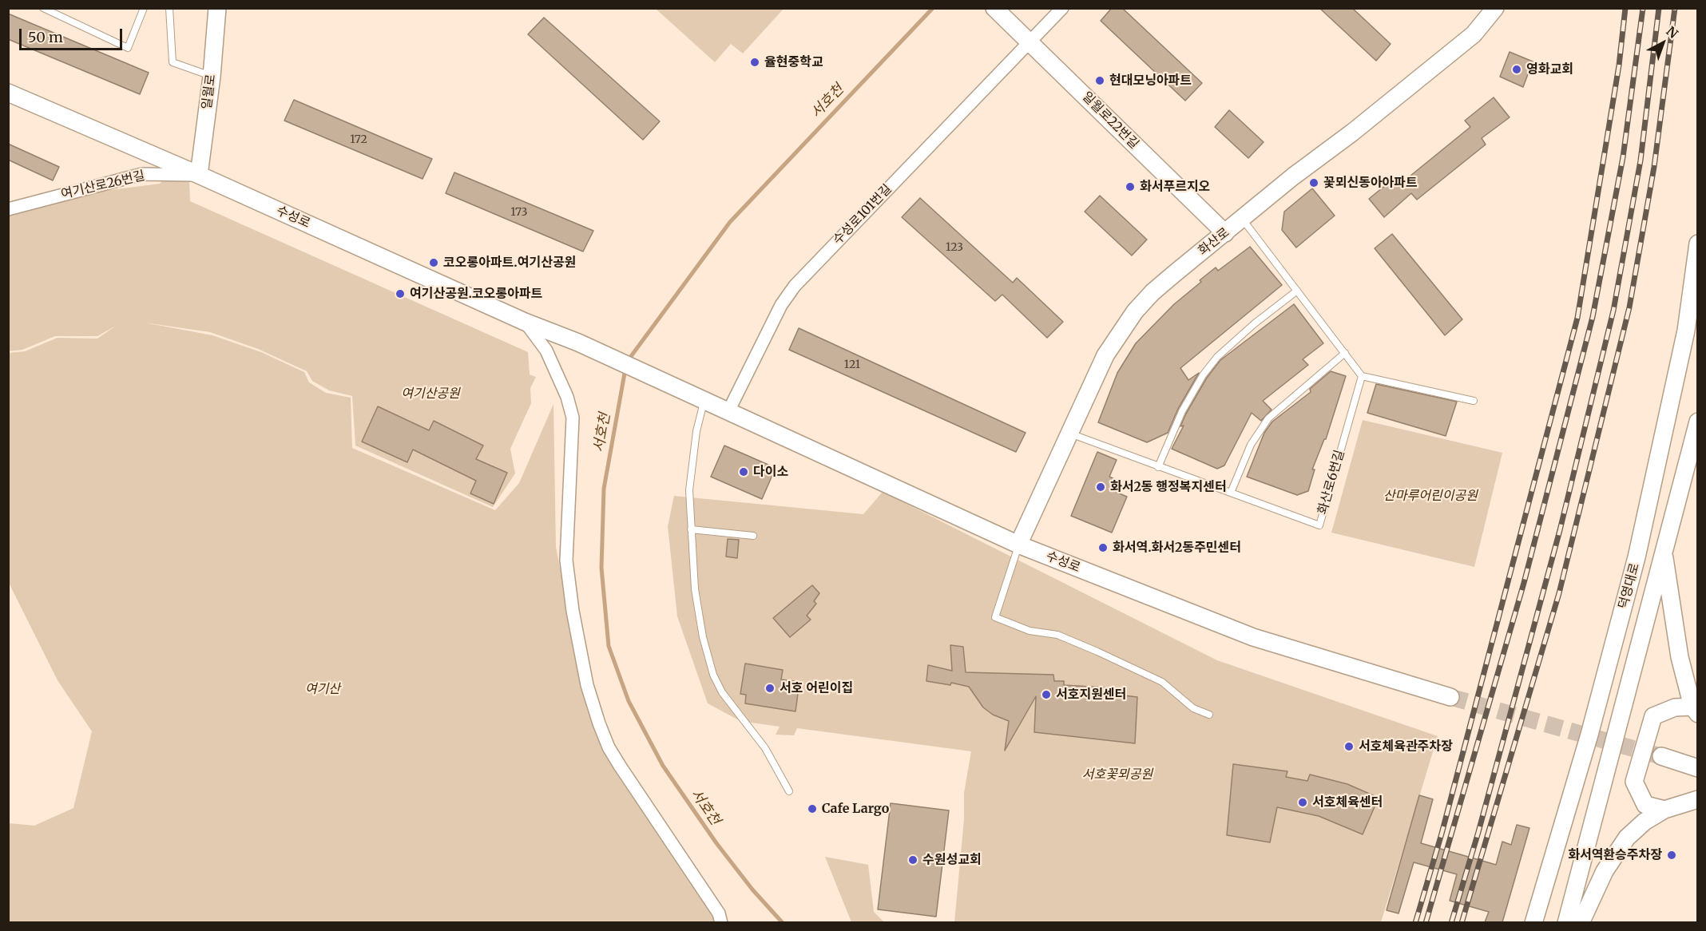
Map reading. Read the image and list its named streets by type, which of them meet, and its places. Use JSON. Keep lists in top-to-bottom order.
{
  "streets": {
    "main road": [
      "일월로",
      "일월로22번길",
      "수성로",
      "화산로",
      "덕영대로"
    ],
    "street": ["여기산로26번길", "수성로101번길"],
    "lane": ["화산로6번길"]
  },
  "crossings": [
    ["일월로", "여기산로26번길"],
    ["일월로", "수성로"],
    ["일월로22번길", "수성로101번길"],
    ["일월로22번길", "화산로"],
    ["여기산로26번길", "수성로"],
    ["수성로101번길", "수성로"],
    ["수성로", "화산로"],
    ["화산로", "화산로6번길"]
  ],
  "water": ["서호천"],
  "parks": [
    "여기산공원",
    "산마루어린이공원",
    "여기산",
    "서호꽃뫼공원"
  ],
  "places": [
    "율현중학교",
    "영화교회",
    "현대모닝아파트",
    "꽃뫼신동아아파트",
    "화서푸르지오",
    "코오롱아파트.여기산공원",
    "여기산공원.코오롱아파트",
    "다이소",
    "화서2동 행정복지센터",
    "화서역.화서2동주민센터",
    "서호 어린이집",
    "서호지원센터",
    "서호체육관주차장",
    "서호체육센터",
    "Cafe Largo",
    "화서역환승주차장",
    "수원성교회"
  ],
  "house_numbers": [
    "172",
    "173",
    "123",
    "121"
  ],
  "scale_bar": "50 m",
  "north": "top right"
}
